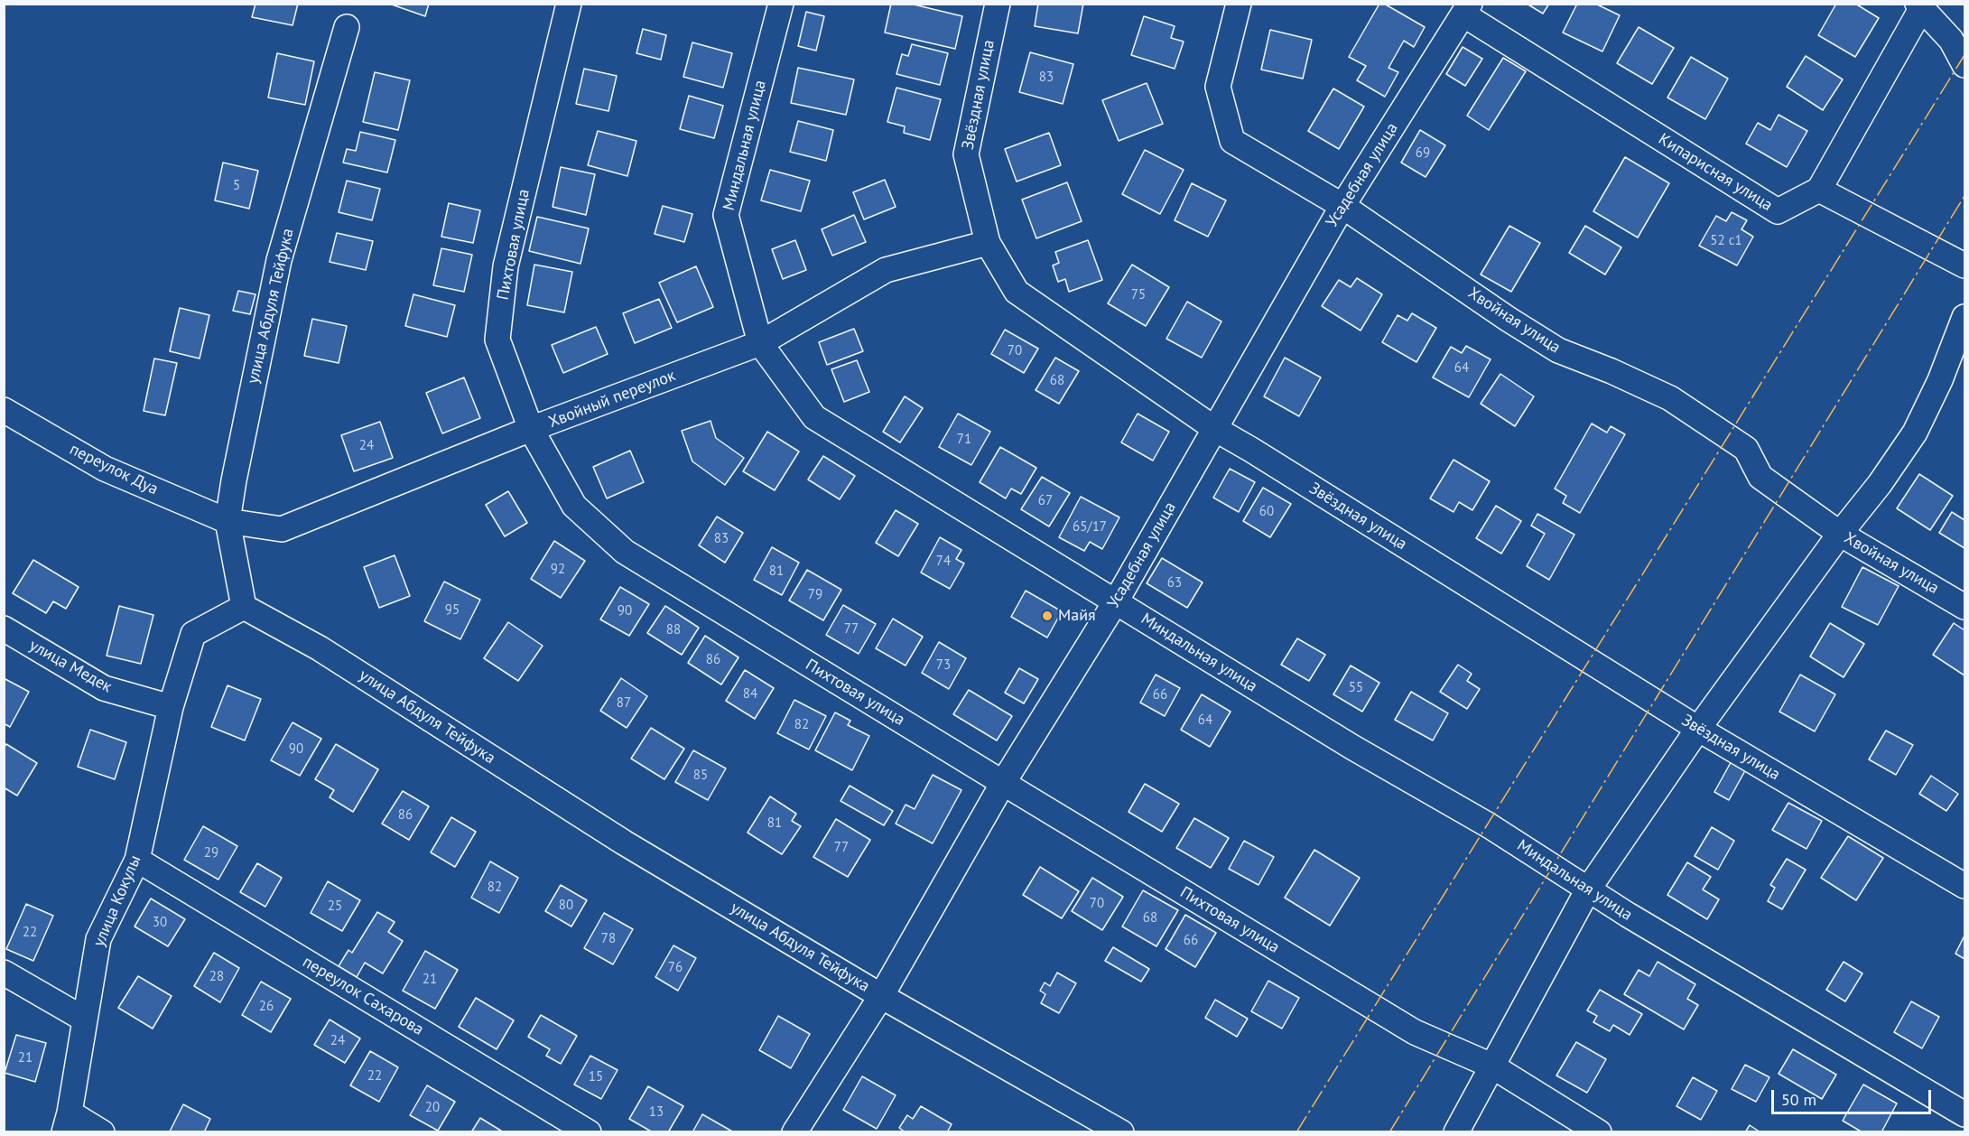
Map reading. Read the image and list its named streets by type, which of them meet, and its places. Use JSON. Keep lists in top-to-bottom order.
{
  "streets": {
    "street": [
      "Звёздная улица",
      "Миндальная улица",
      "Кипарисная улица",
      "Усадебная улица",
      "Пихтовая улица",
      "улица Абдуля Тейфука",
      "Хвойная улица",
      "Хвойный переулок",
      "переулок Дуа",
      "улица Медек",
      "улица Кокулы",
      "переулок Сахарова"
    ]
  },
  "crossings": [
    ["Звёздная улица", "Усадебная улица"],
    ["Звёздная улица", "Хвойный переулок"],
    ["Миндальная улица", "Усадебная улица"],
    ["Миндальная улица", "Хвойный переулок"],
    ["Кипарисная улица", "Усадебная улица"],
    ["Усадебная улица", "Пихтовая улица"],
    ["Усадебная улица", "улица Абдуля Тейфука"],
    ["Усадебная улица", "Хвойная улица"],
    ["Пихтовая улица", "Хвойный переулок"],
    ["улица Абдуля Тейфука", "Хвойный переулок"],
    ["улица Абдуля Тейфука", "переулок Дуа"],
    ["улица Абдуля Тейфука", "улица Кокулы"],
    ["Хвойный переулок", "переулок Дуа"],
    ["улица Медек", "улица Кокулы"],
    ["улица Кокулы", "переулок Сахарова"]
  ],
  "places": ["Майя"],
  "house_numbers": [
    "83",
    "69",
    "5",
    "52 с1",
    "75",
    "70",
    "64",
    "68",
    "71",
    "24",
    "67",
    "60",
    "65/17",
    "83",
    "74",
    "92",
    "81",
    "63",
    "79",
    "95",
    "90",
    "77",
    "88",
    "86",
    "73",
    "55",
    "84",
    "66",
    "87",
    "64",
    "82",
    "90",
    "85",
    "86",
    "81",
    "77",
    "29",
    "82",
    "70",
    "80",
    "25",
    "68",
    "30",
    "22",
    "78",
    "66",
    "76",
    "28",
    "21",
    "26",
    "24",
    "21",
    "22",
    "15",
    "20",
    "13"
  ],
  "scale_bar": "50 m"
}
